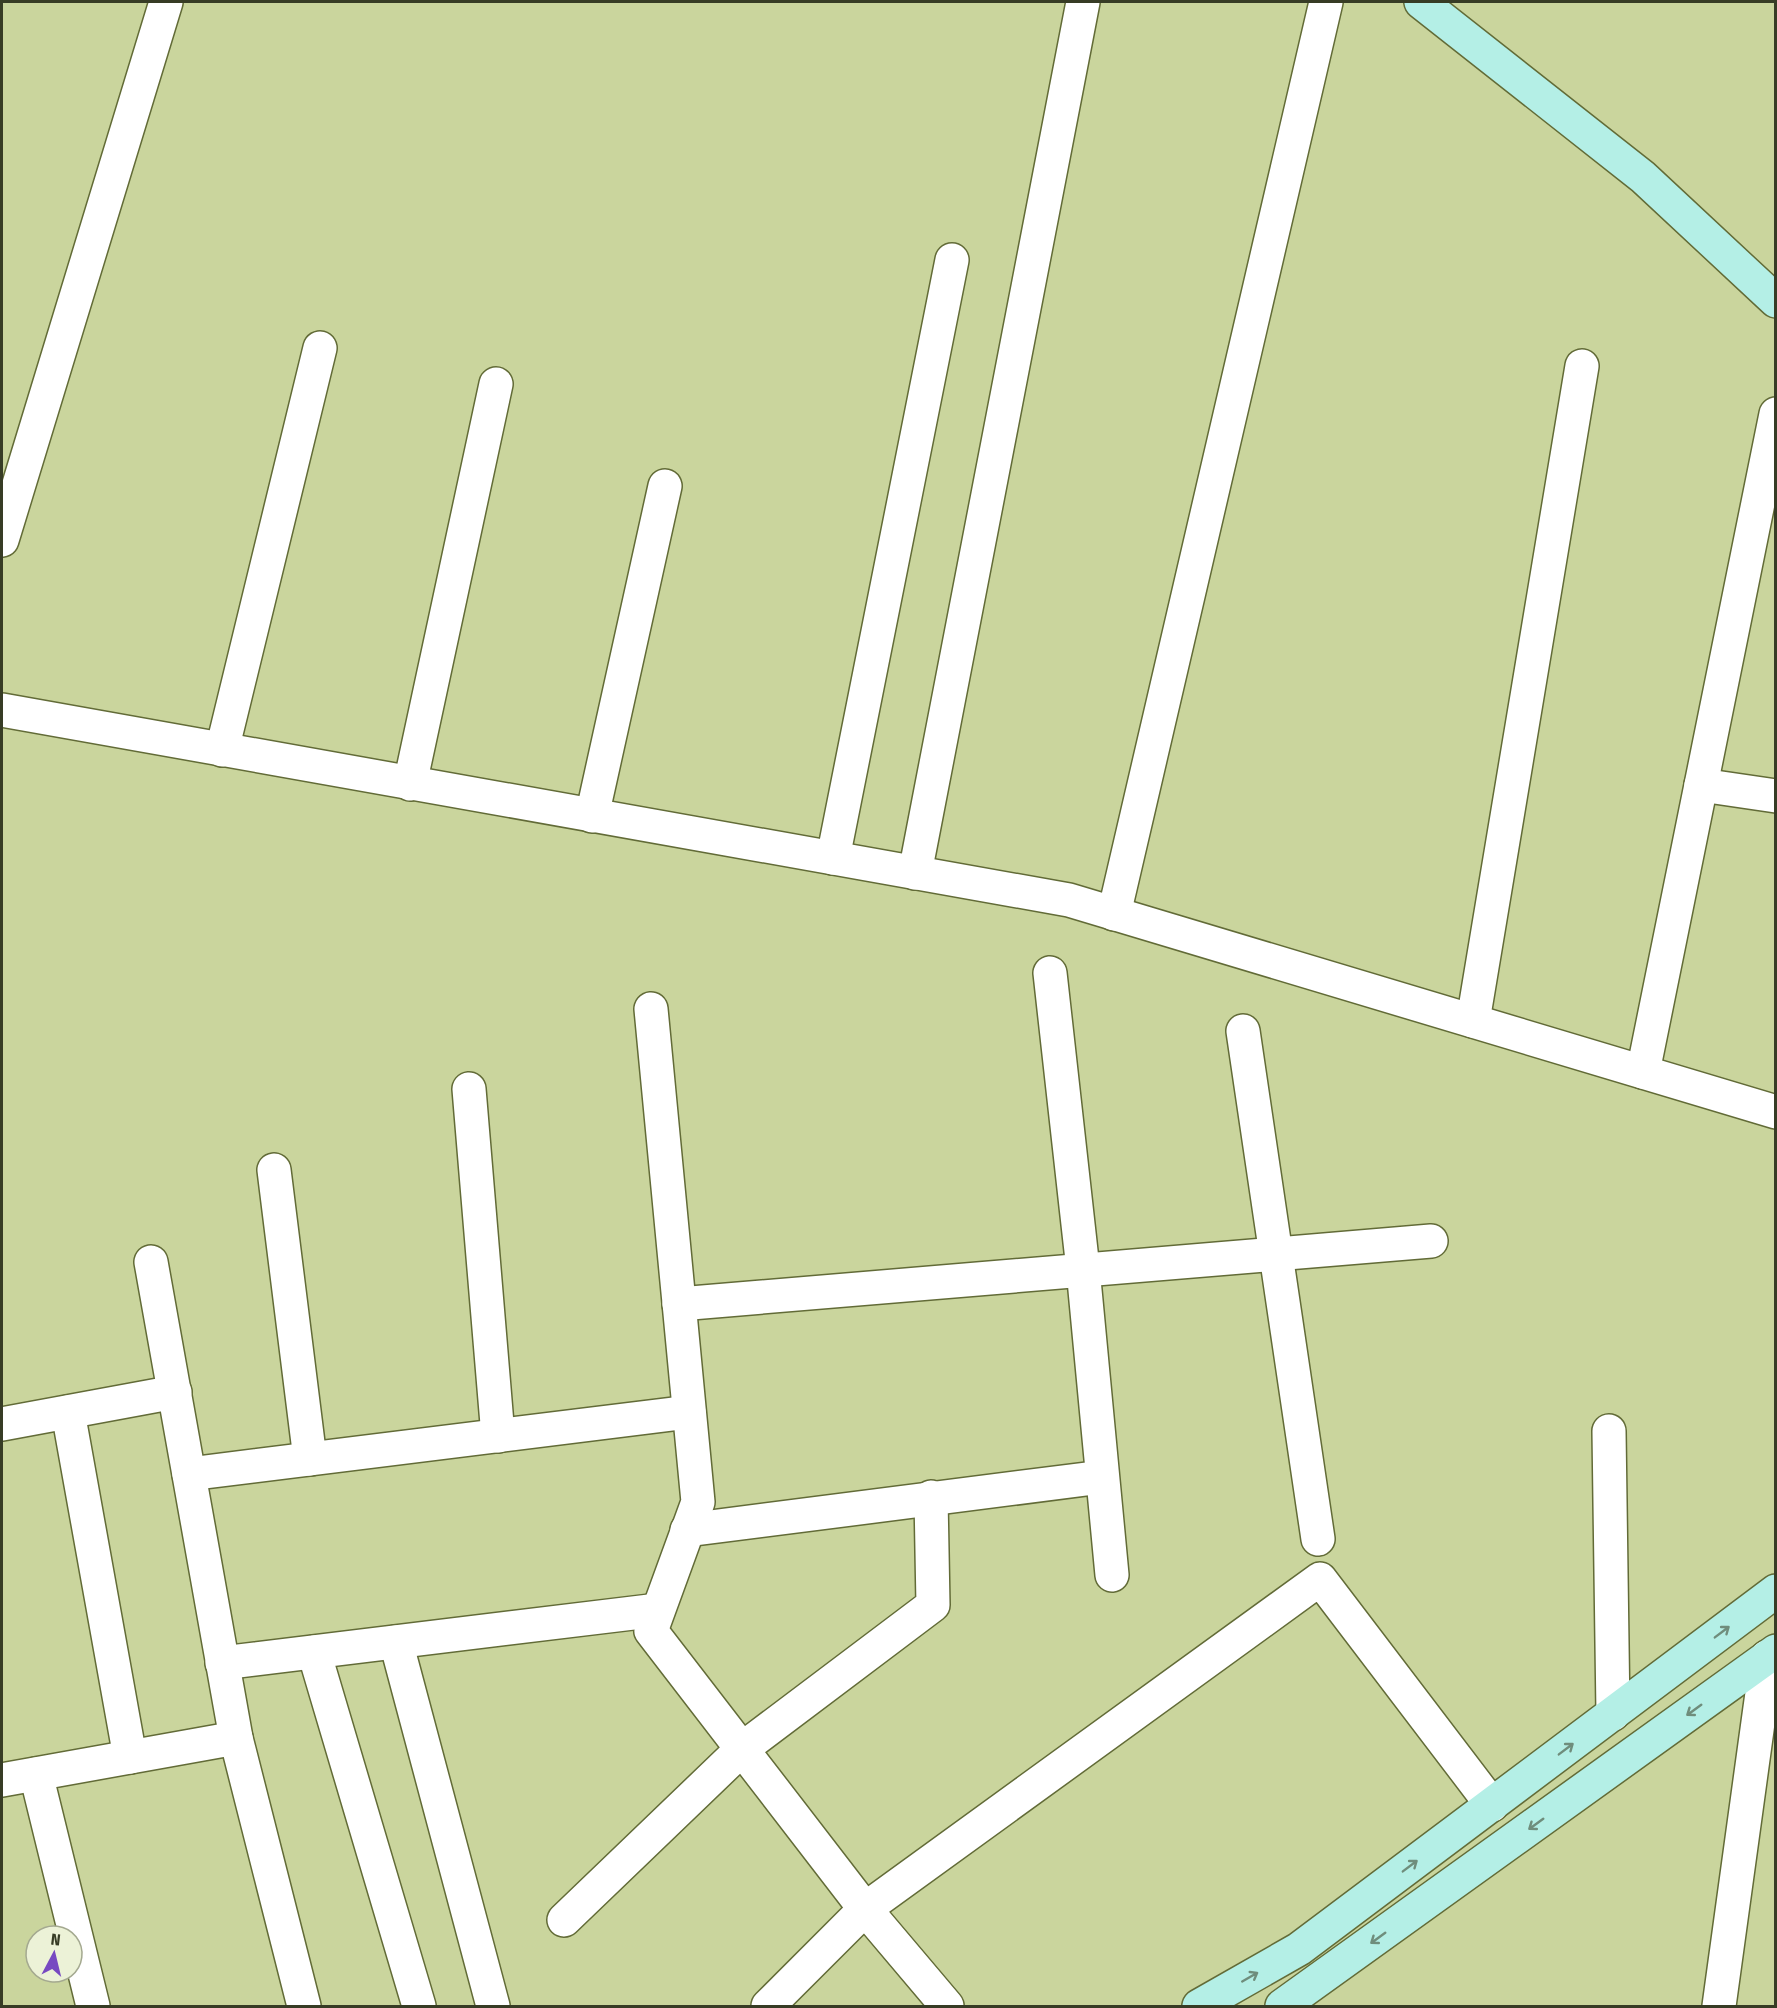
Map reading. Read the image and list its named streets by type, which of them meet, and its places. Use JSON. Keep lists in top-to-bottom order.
{
  "north": "top"
}
